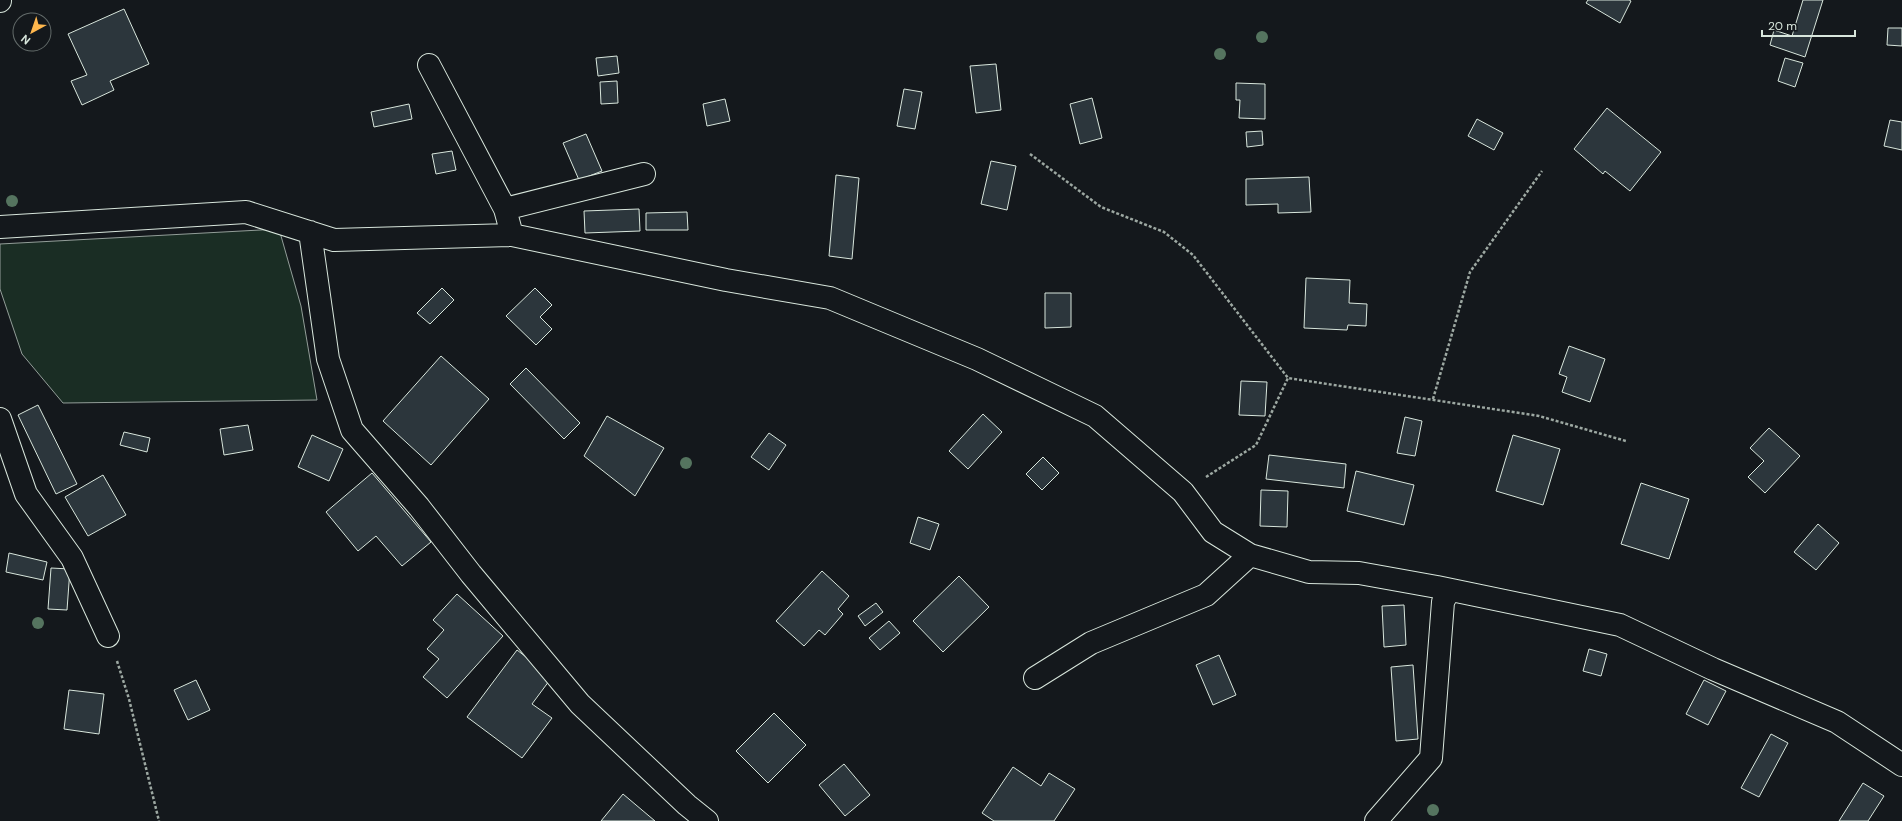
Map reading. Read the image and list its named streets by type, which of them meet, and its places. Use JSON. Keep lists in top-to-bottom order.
{
  "scale_bar": "20 m",
  "north": "bottom left"
}
